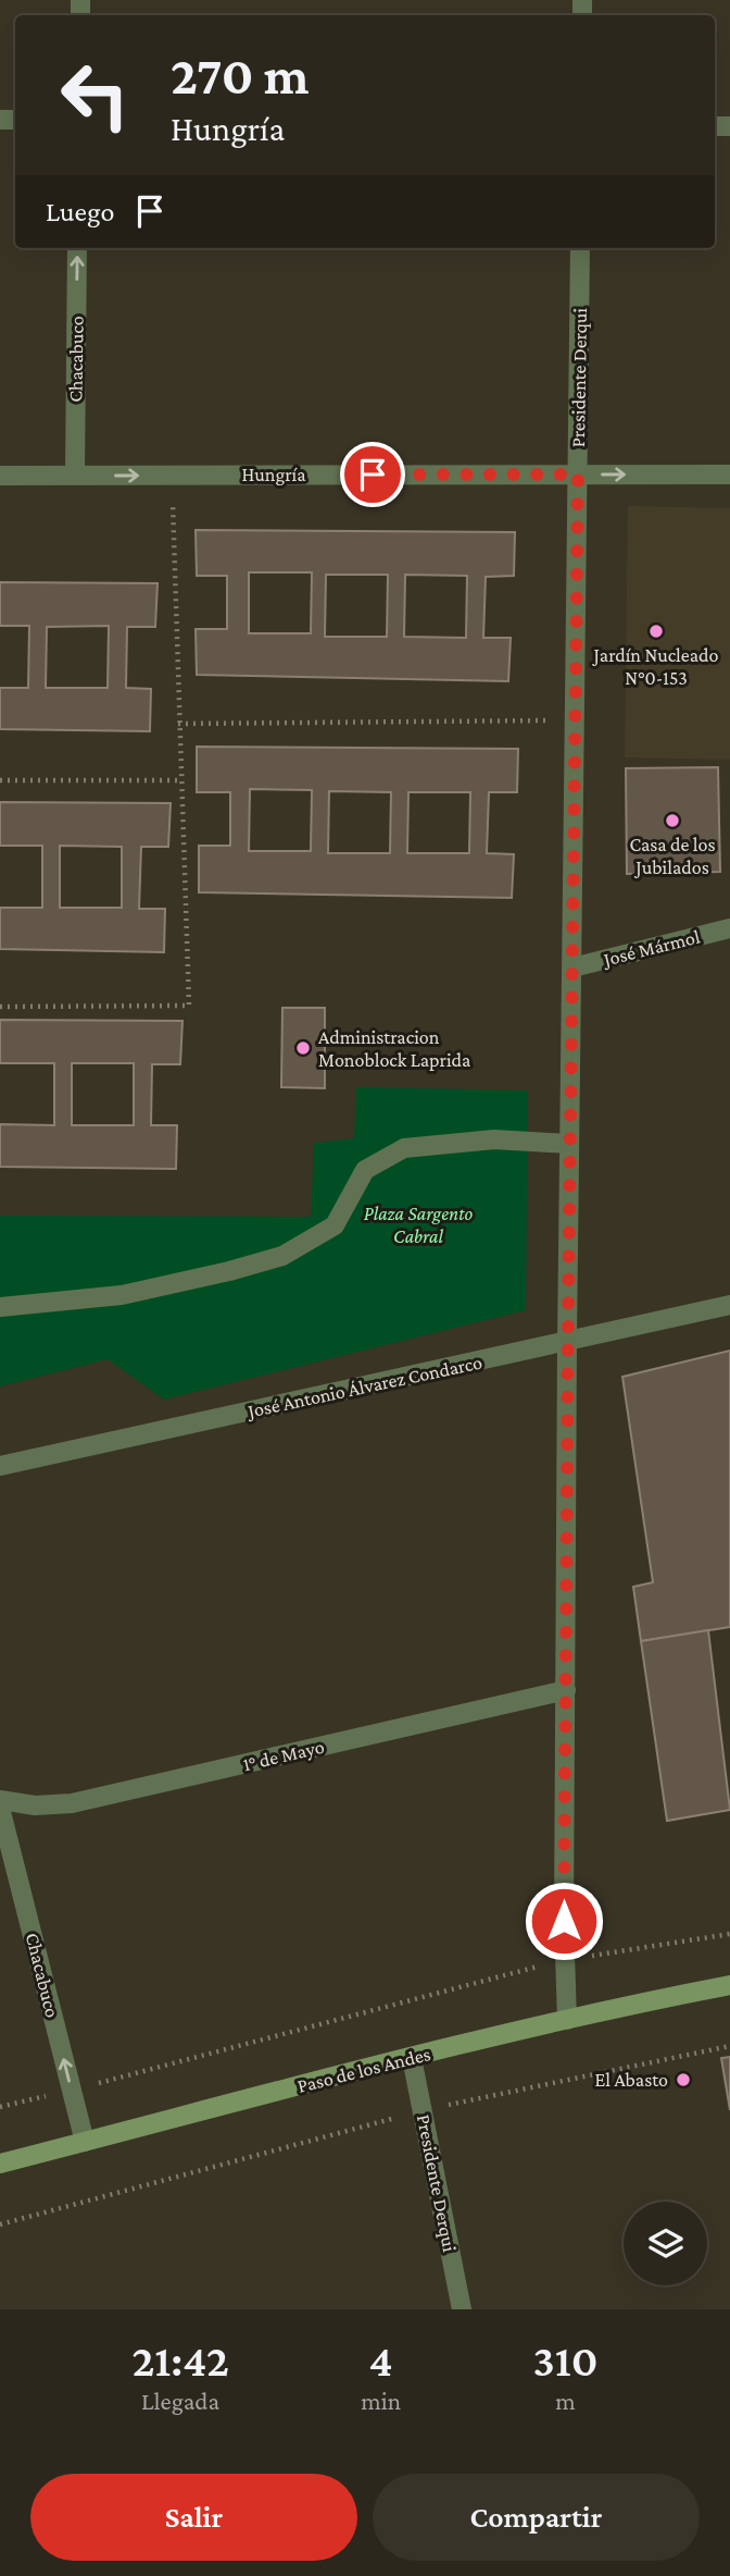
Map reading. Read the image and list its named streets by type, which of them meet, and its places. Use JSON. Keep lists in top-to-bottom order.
{
  "streets": {
    "main road": ["Paso de los Andes"],
    "street": [
      "Chacabuco",
      "Presidente Derqui",
      "Hungría",
      "José Mármol",
      "José Antonio Álvarez Condarco",
      "1° de Mayo"
    ]
  },
  "crossings": [
    ["Chacabuco", "Hungría"],
    ["Chacabuco", "Paso de los Andes"],
    ["Presidente Derqui", "Hungría"],
    ["Presidente Derqui", "José Mármol"],
    ["Presidente Derqui", "José Antonio Álvarez Condarco"],
    ["Presidente Derqui", "1° de Mayo"],
    ["Presidente Derqui", "Paso de los Andes"]
  ],
  "one_way": ["Chacabuco"],
  "parks": ["Plaza Sargento Cabral"],
  "places": [
    "Jardín Nucleado N°0-153",
    "Casa de los Jubilados",
    "Administracion Monoblock Laprida",
    "El Abasto"
  ],
  "page": {
    "turn": ["270 m", "Hungría"],
    "then": "Luego",
    "eta": [
      "21:42",
      "Llegada",
      "4",
      "min",
      "310",
      "m"
    ],
    "buttons": ["Salir", "Compartir"]
  }
}
